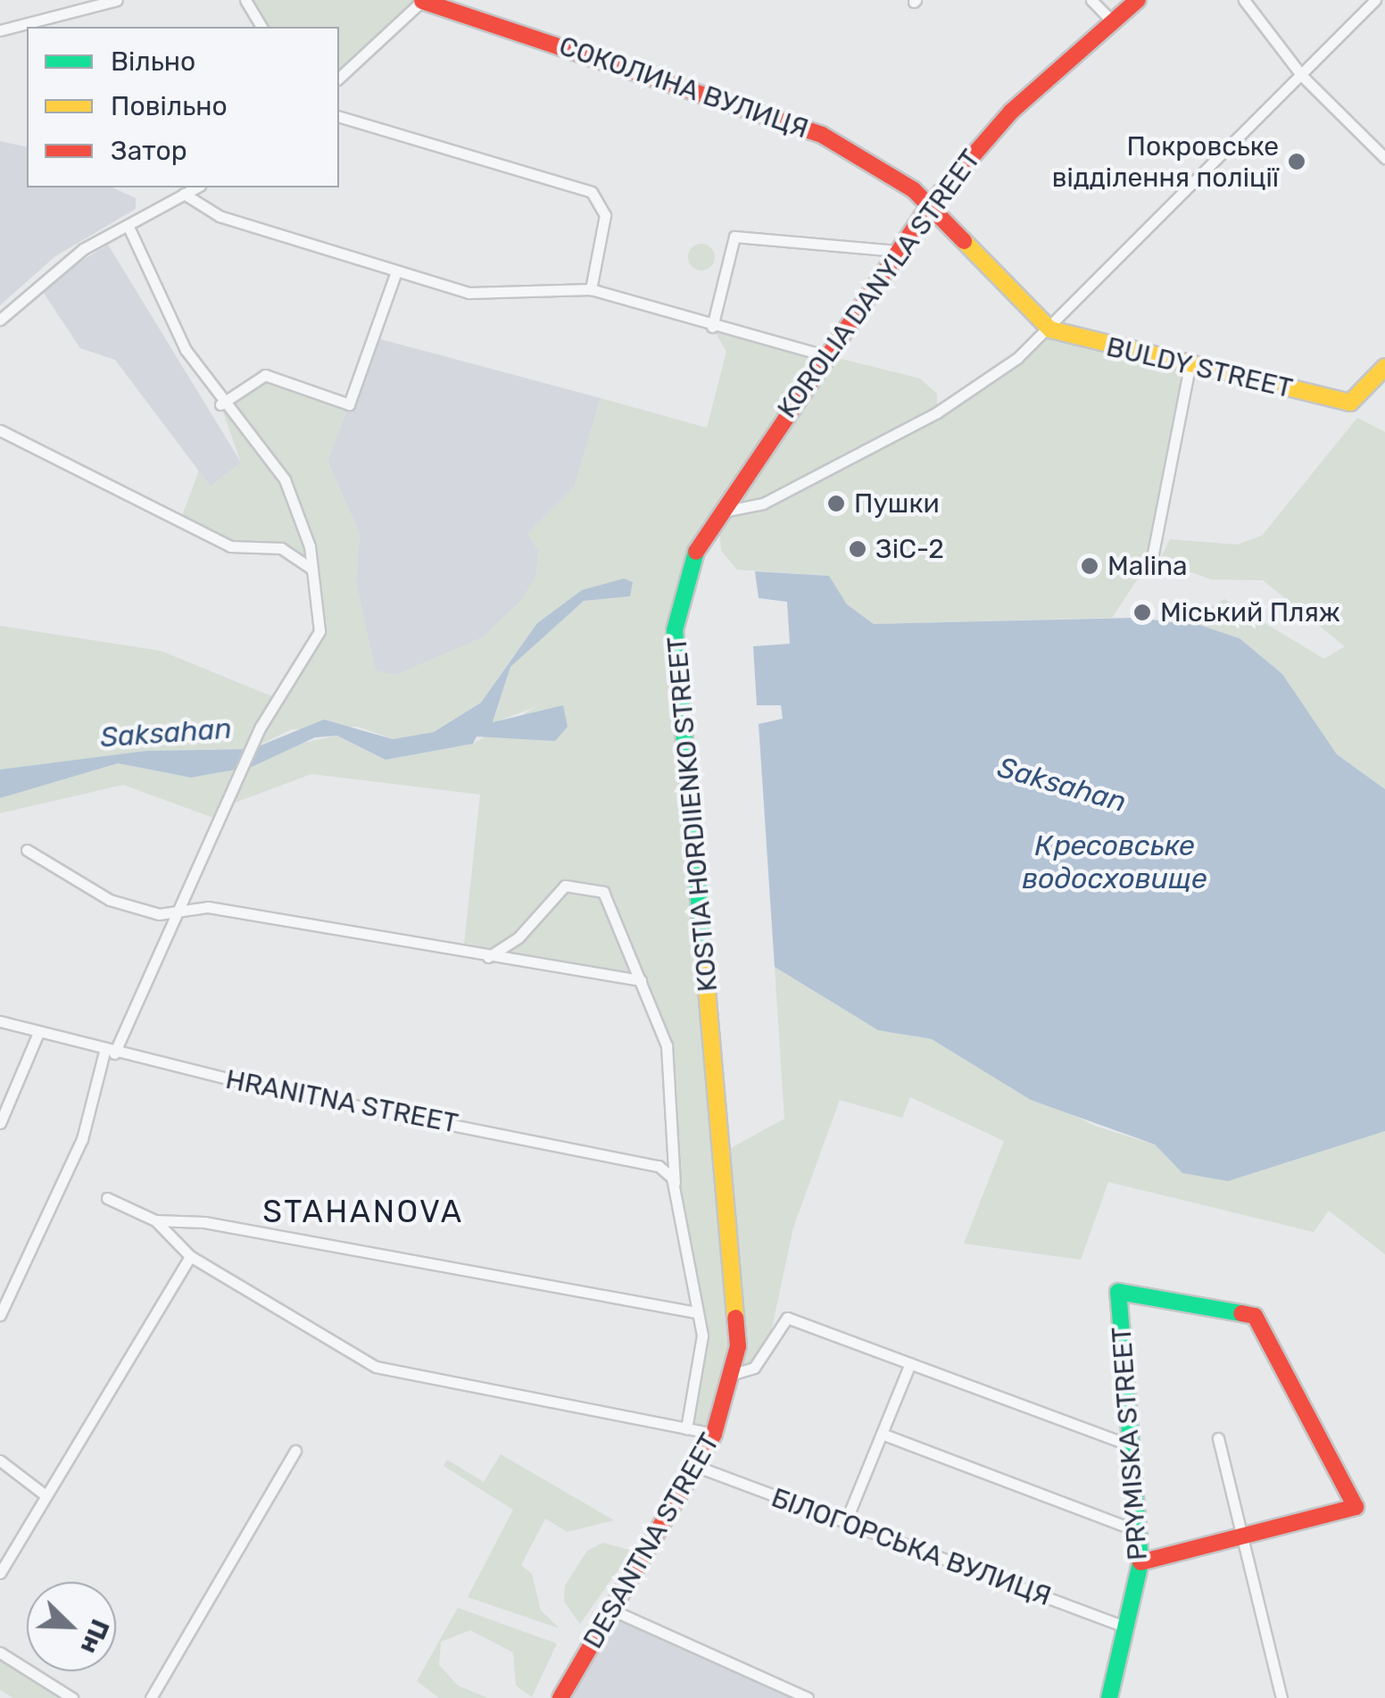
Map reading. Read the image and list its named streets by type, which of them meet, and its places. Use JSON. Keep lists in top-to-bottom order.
{
  "streets": {
    "street": [
      "СОКОЛИНА ВУЛИЦЯ",
      "KOROLIA DANYLA STREET",
      "BULDY STREET",
      "KOSTIA HORDIIENKO STREET",
      "HRANITNA STREET",
      "PRYMISKA STREET",
      "DESANTNA STREET",
      "БІЛОГОРСЬКА ВУЛИЦЯ"
    ]
  },
  "crossings": [
    ["СОКОЛИНА ВУЛИЦЯ", "KOROLIA DANYLA STREET"],
    ["СОКОЛИНА ВУЛИЦЯ", "BULDY STREET"],
    ["KOROLIA DANYLA STREET", "KOSTIA HORDIIENKO STREET"],
    ["KOSTIA HORDIIENKO STREET", "DESANTNA STREET"],
    ["PRYMISKA STREET", "БІЛОГОРСЬКА ВУЛИЦЯ"],
    ["DESANTNA STREET", "БІЛОГОРСЬКА ВУЛИЦЯ"]
  ],
  "districts": ["STAHANOVA"],
  "water": ["Saksahan", "Кресовське водосховище"],
  "places": [
    "Покровське відділення поліції",
    "Пушки",
    "ЗіС-2",
    "Malina",
    "Міський Пляж"
  ],
  "legend": ["Вільно", "Повільно", "Затор"],
  "north": "bottom right"
}
